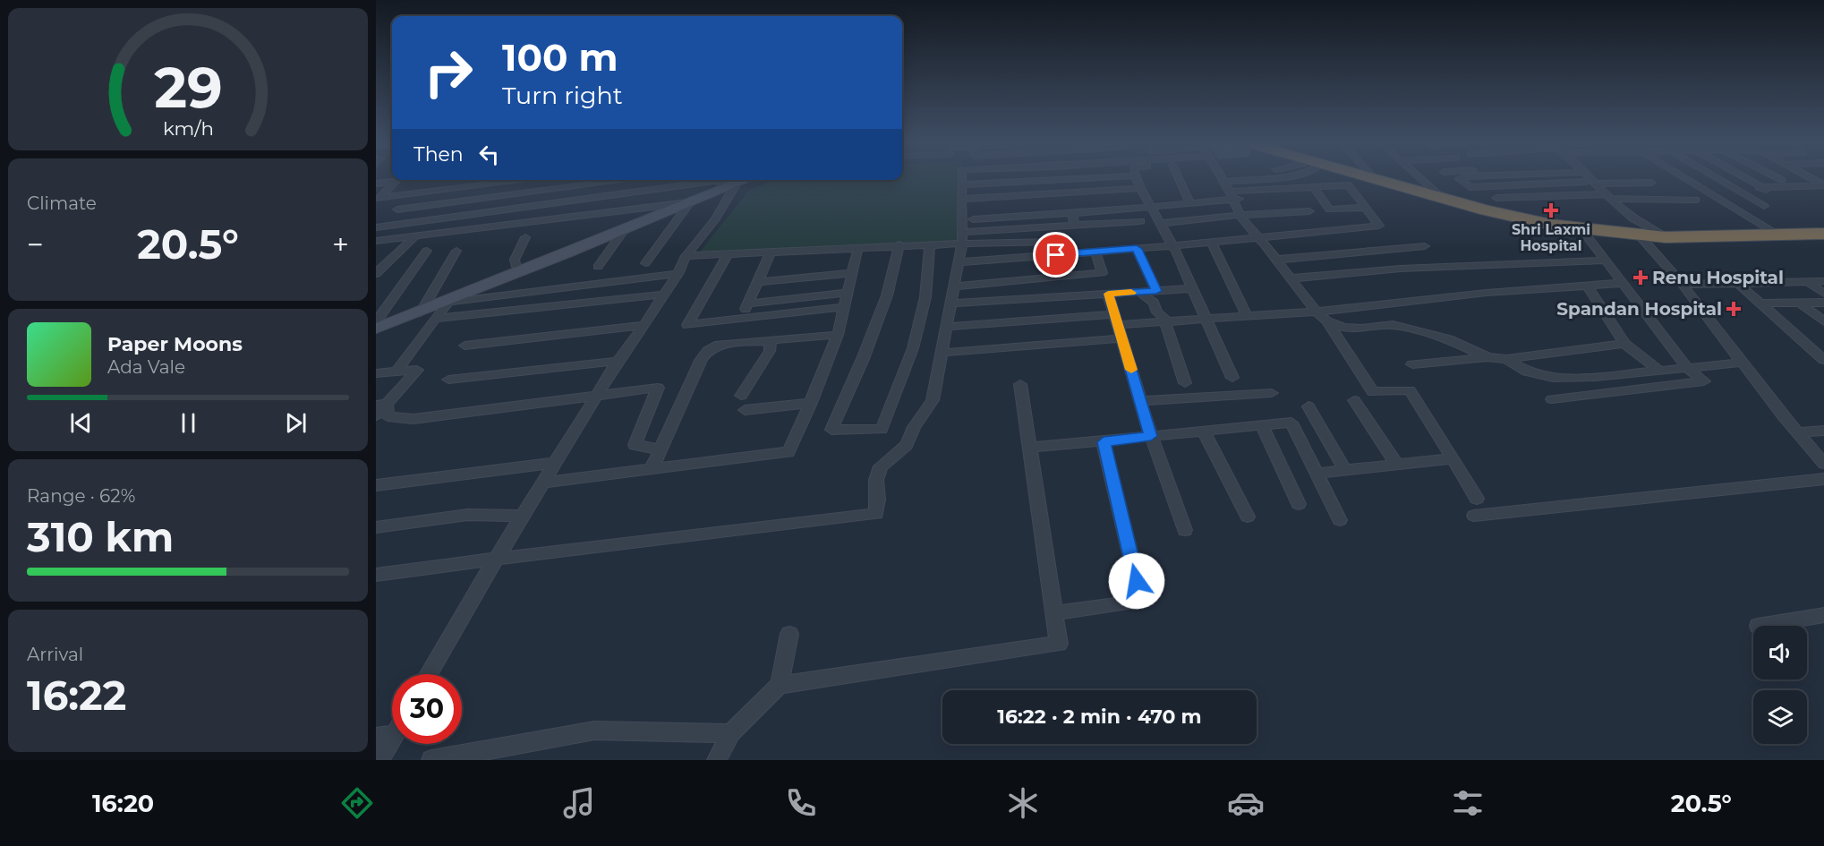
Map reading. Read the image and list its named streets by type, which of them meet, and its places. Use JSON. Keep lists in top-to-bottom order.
{
  "places": {
    "health": ["Shri Laxmi Hospital", "Renu Hospital", "Spandan Hospital"]
  },
  "page": {
    "turn": ["100 m", "Turn right"],
    "then": "Then",
    "tile": [
      "Climate",
      ["Range · 62%", "310 km"],
      ["Arrival", "16:22"]
    ],
    "heat": ["−", "20.5°", "+"],
    "song": ["Paper Moons", "Ada Vale"],
    "limit": "30",
    "trip": "16:22 · 2 min · 470 m",
    "tabs": ["16:20", "20.5°"],
    "gauge": ["29", "km/h"]
  }
}
